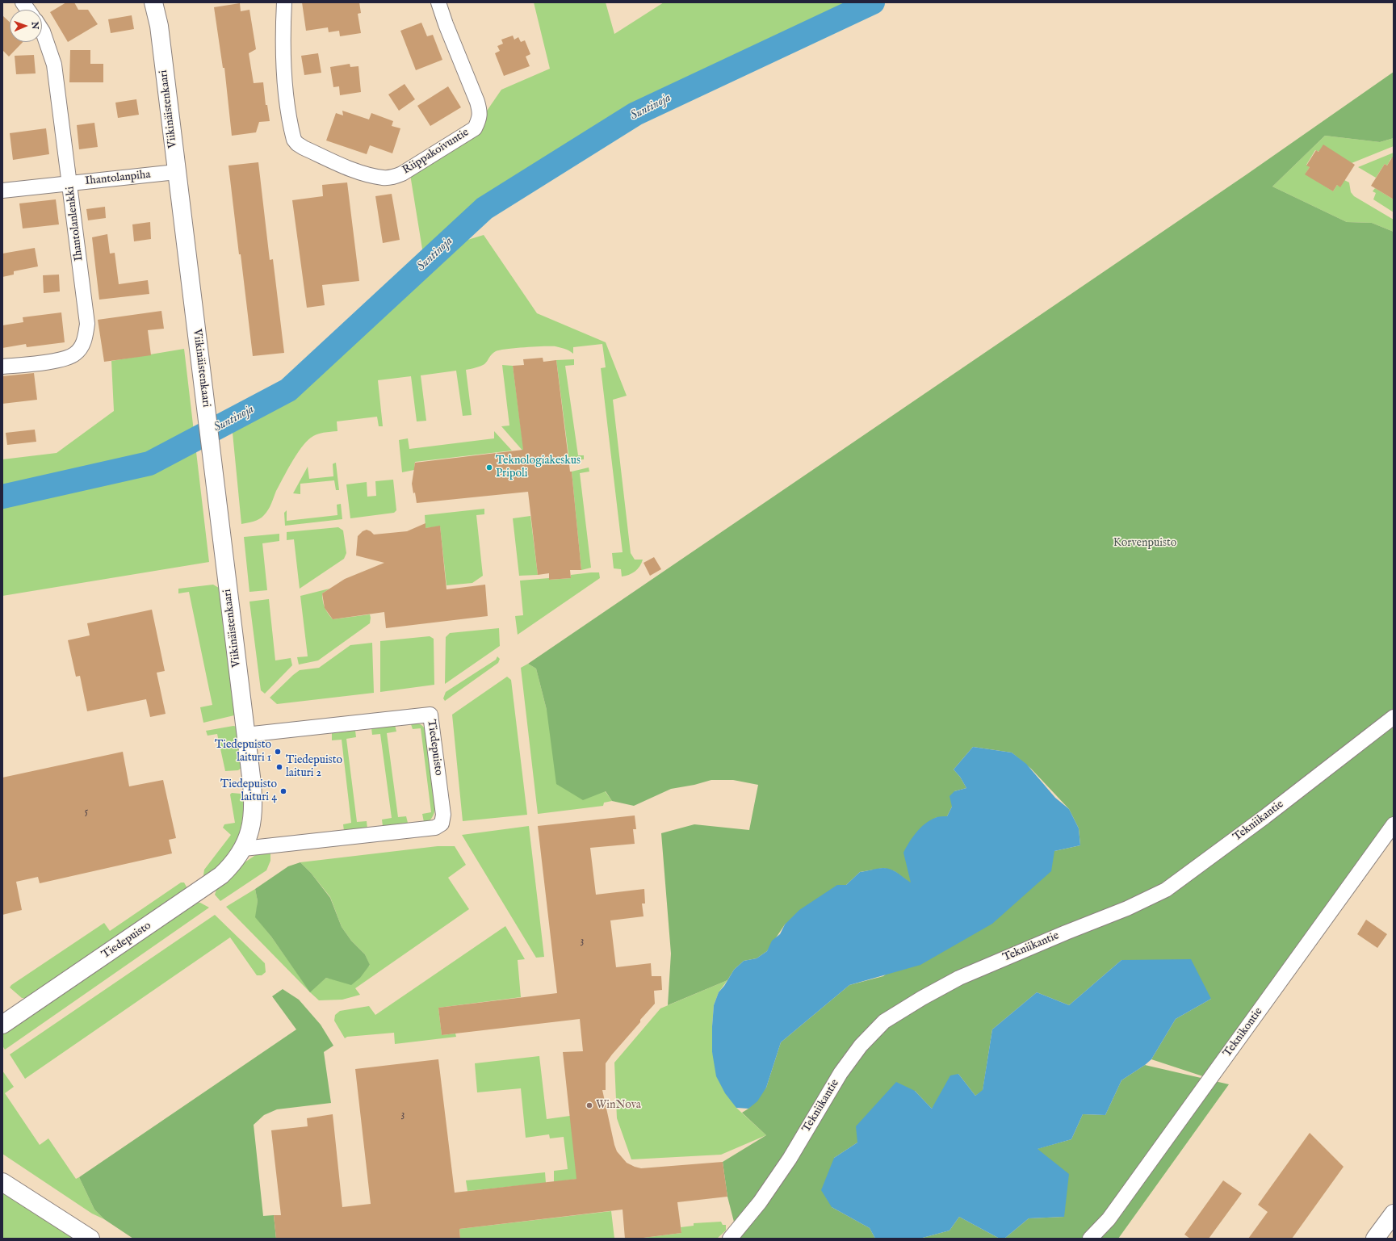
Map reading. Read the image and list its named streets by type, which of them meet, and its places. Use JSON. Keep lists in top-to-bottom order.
{
  "streets": {
    "main road": ["Viikinäistenkaari", "Tiedepuisto"],
    "street": [
      "Riippakoivuntie",
      "Ihantolanpiha",
      "Ihantolanlenkki",
      "Tekniikantie",
      "Teknikontie"
    ]
  },
  "crossings": [
    ["Viikinäistenkaari", "Ihantolanpiha"],
    ["Viikinäistenkaari", "Tiedepuisto"],
    ["Ihantolanpiha", "Ihantolanlenkki"]
  ],
  "water": ["Suntinoja"],
  "parks": ["Korvenpuisto"],
  "places": [
    "Teknologiakeskus Pripoli",
    "Tiedepuisto laituri 1",
    "Tiedepuisto laituri 2",
    "Tiedepuisto laituri 4",
    "WinNova"
  ],
  "house_numbers": ["5", "3", "3"],
  "north": "right"
}
